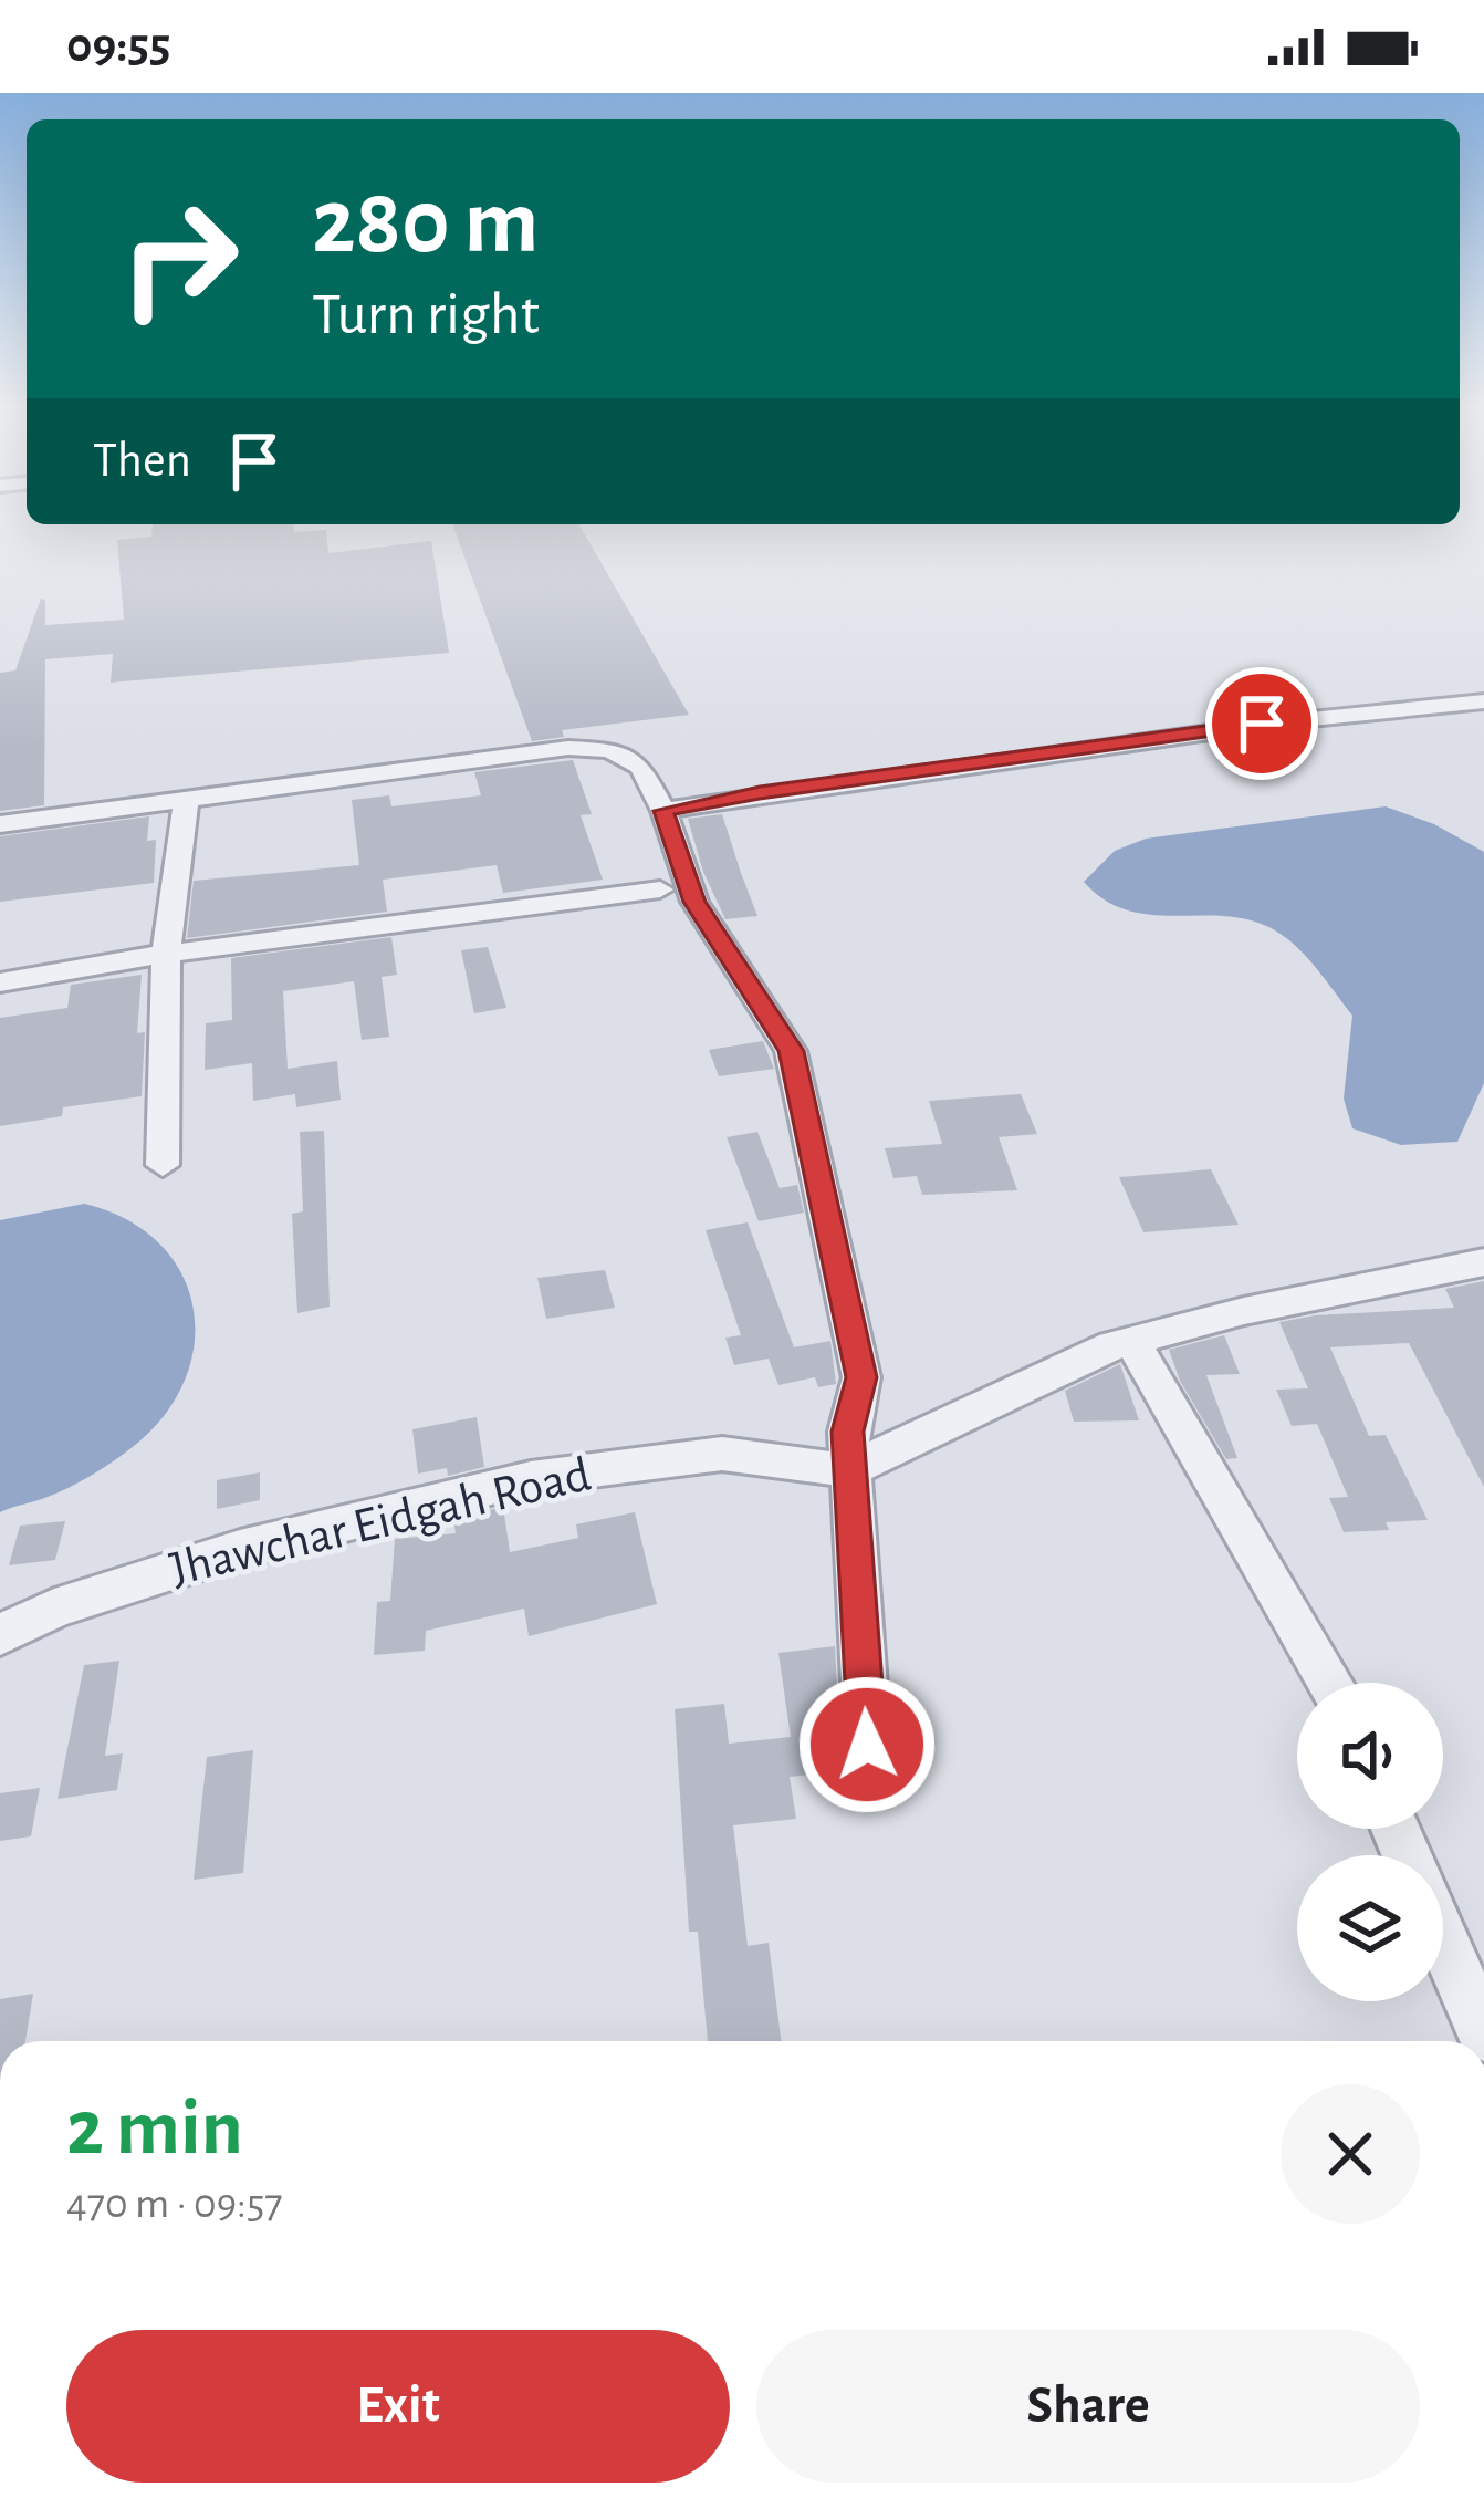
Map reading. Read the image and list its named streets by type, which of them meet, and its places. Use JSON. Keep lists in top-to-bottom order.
{
  "streets": {
    "street": ["Jhawchar Eidgah Road"]
  },
  "page": {
    "status": "09:55",
    "turn": ["280 m", "Turn right"],
    "then": "Then",
    "heading": ["2 min", "470 m · 09:57"],
    "buttons": ["Exit", "Share"]
  }
}
